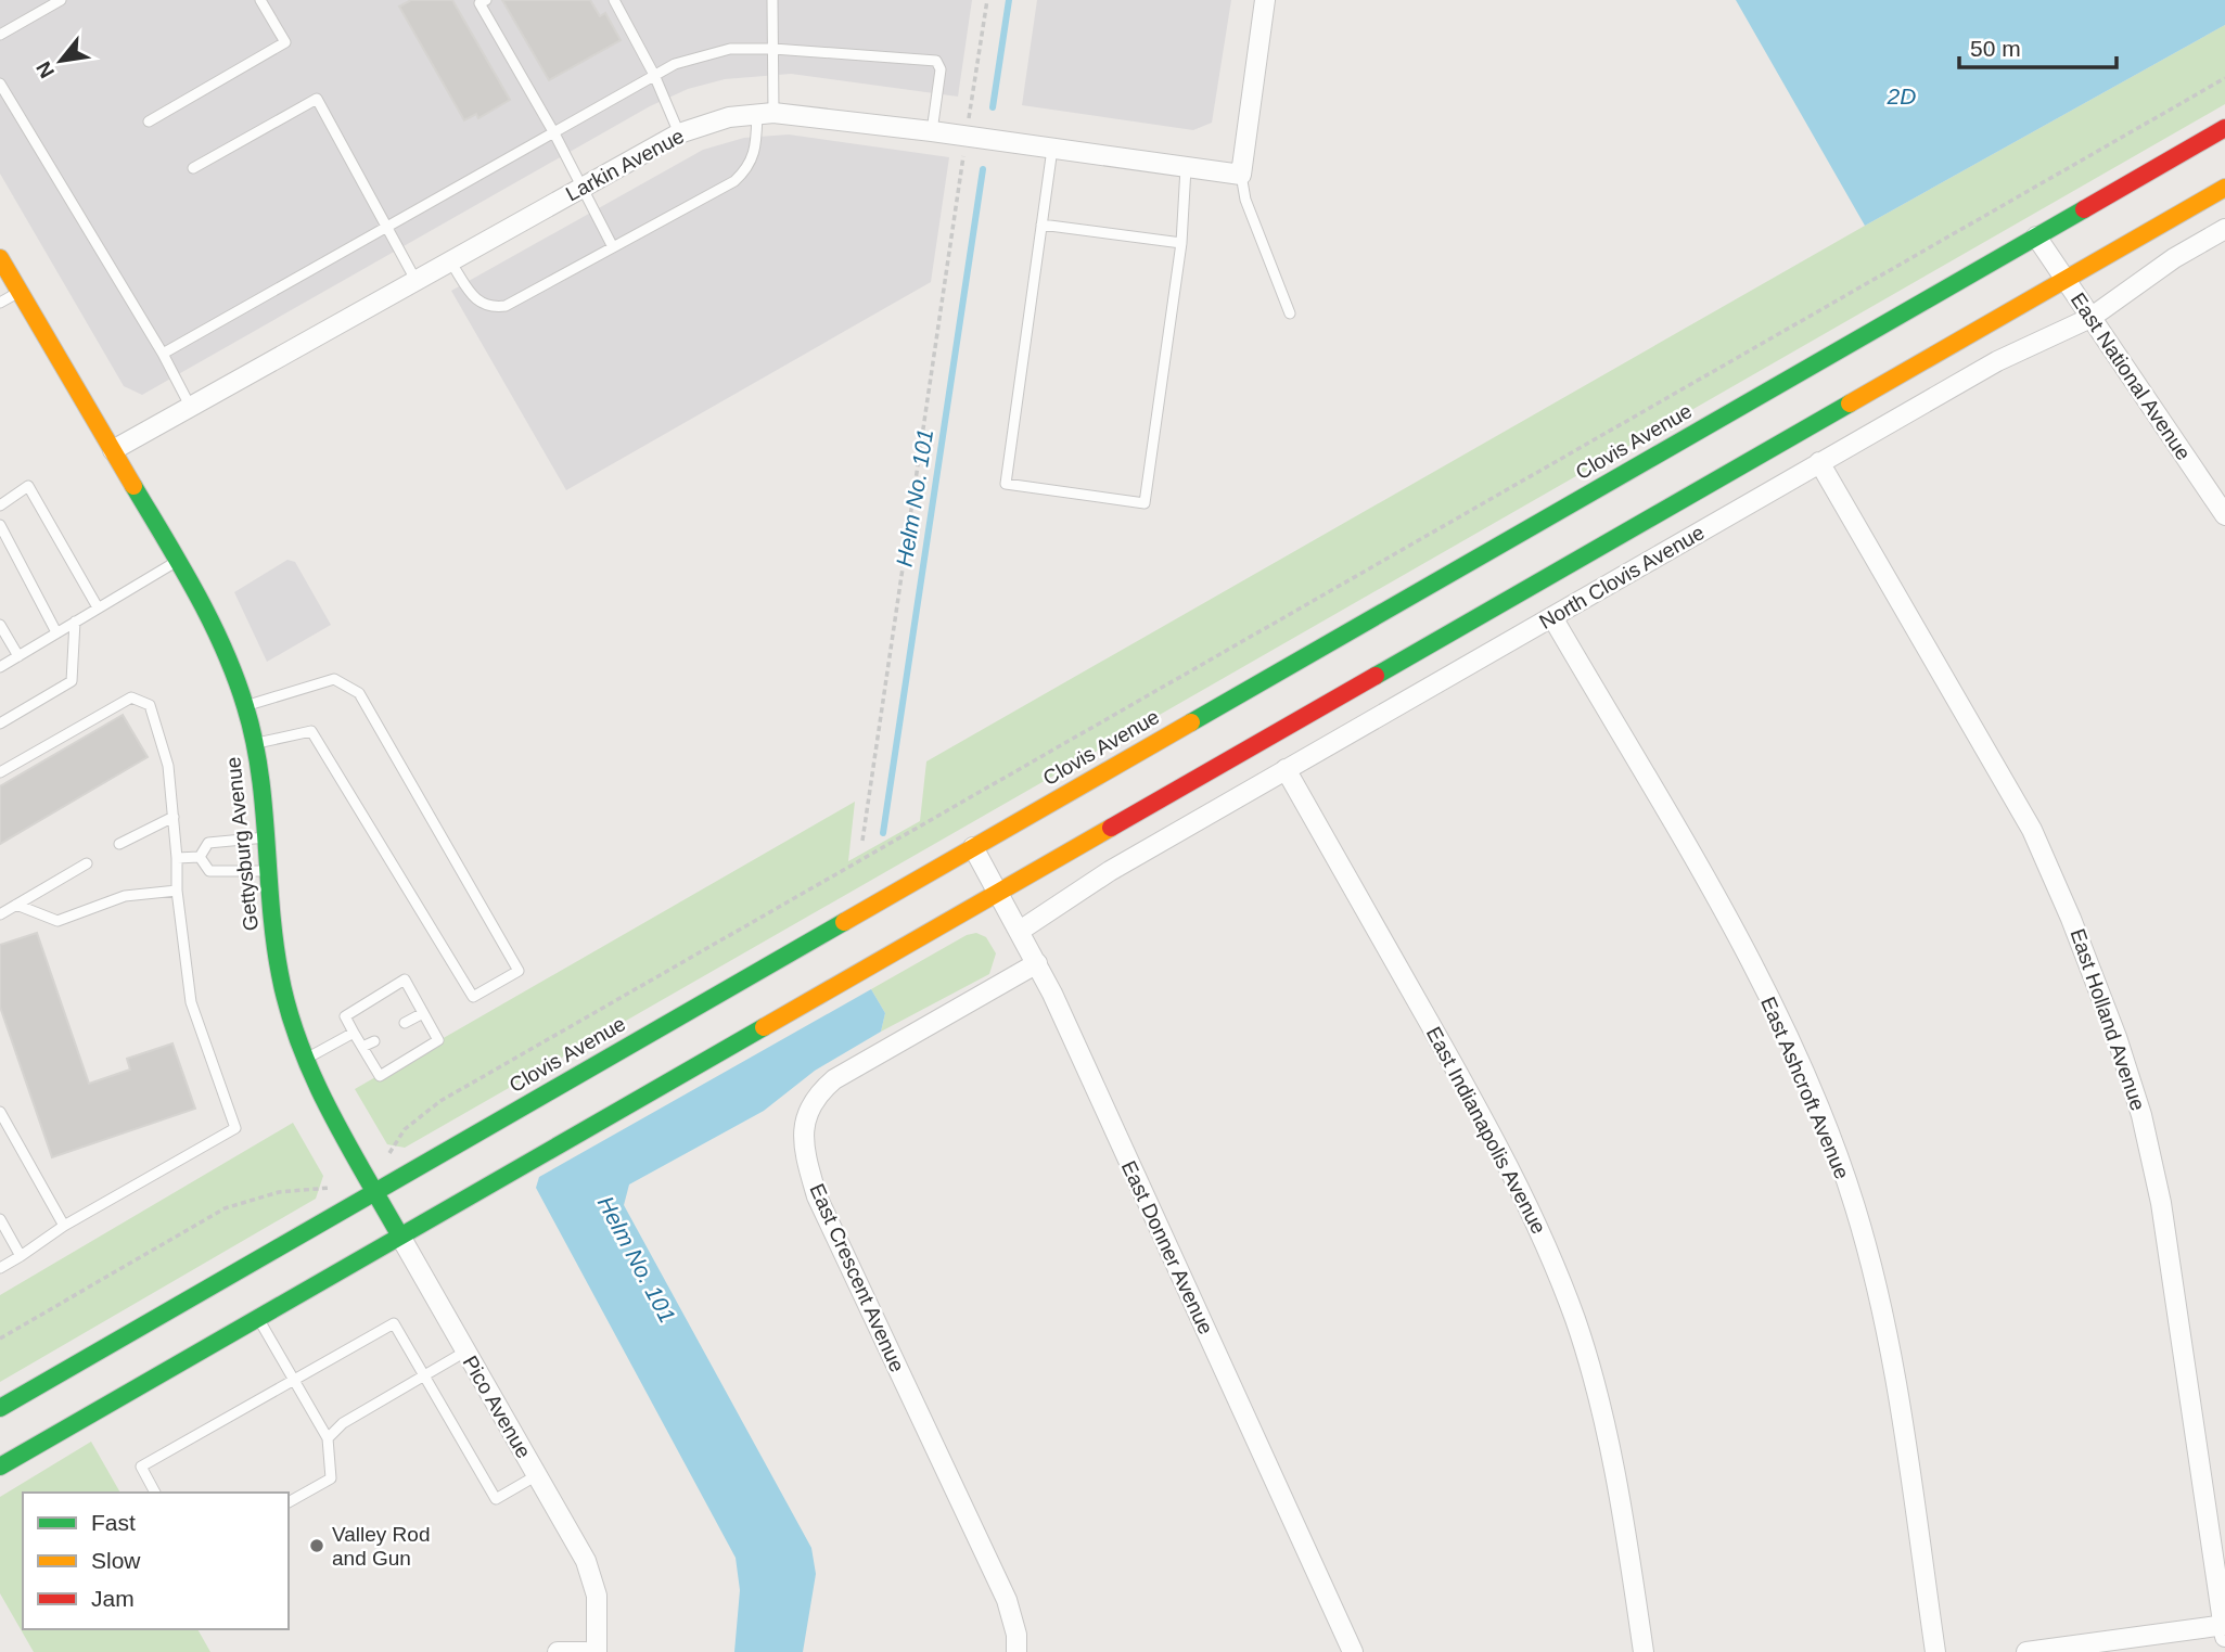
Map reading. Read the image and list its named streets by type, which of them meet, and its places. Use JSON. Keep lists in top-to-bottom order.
{
  "streets": {
    "main road": ["Clovis Avenue", "Gettysburg Avenue"],
    "street": [
      "Larkin Avenue",
      "East National Avenue",
      "North Clovis Avenue",
      "East Holland Avenue",
      "East Ashcroft Avenue",
      "East Indianapolis Avenue",
      "East Donner Avenue",
      "East Crescent Avenue",
      "Pico Avenue"
    ]
  },
  "crossings": [
    ["Larkin Avenue", "Gettysburg Avenue"],
    ["East National Avenue", "Clovis Avenue"],
    ["East National Avenue", "North Clovis Avenue"],
    ["Clovis Avenue", "Gettysburg Avenue"],
    ["Clovis Avenue", "East Donner Avenue"],
    ["North Clovis Avenue", "East Holland Avenue"],
    ["North Clovis Avenue", "East Ashcroft Avenue"],
    ["North Clovis Avenue", "East Indianapolis Avenue"],
    ["North Clovis Avenue", "East Donner Avenue"],
    ["Gettysburg Avenue", "Pico Avenue"],
    ["East Donner Avenue", "East Crescent Avenue"]
  ],
  "water": ["2D", "Helm No. 101"],
  "places": ["Valley Rod and Gun"],
  "legend": ["Fast", "Slow", "Jam"],
  "scale_bar": "50 m",
  "north": "bottom left"
}
